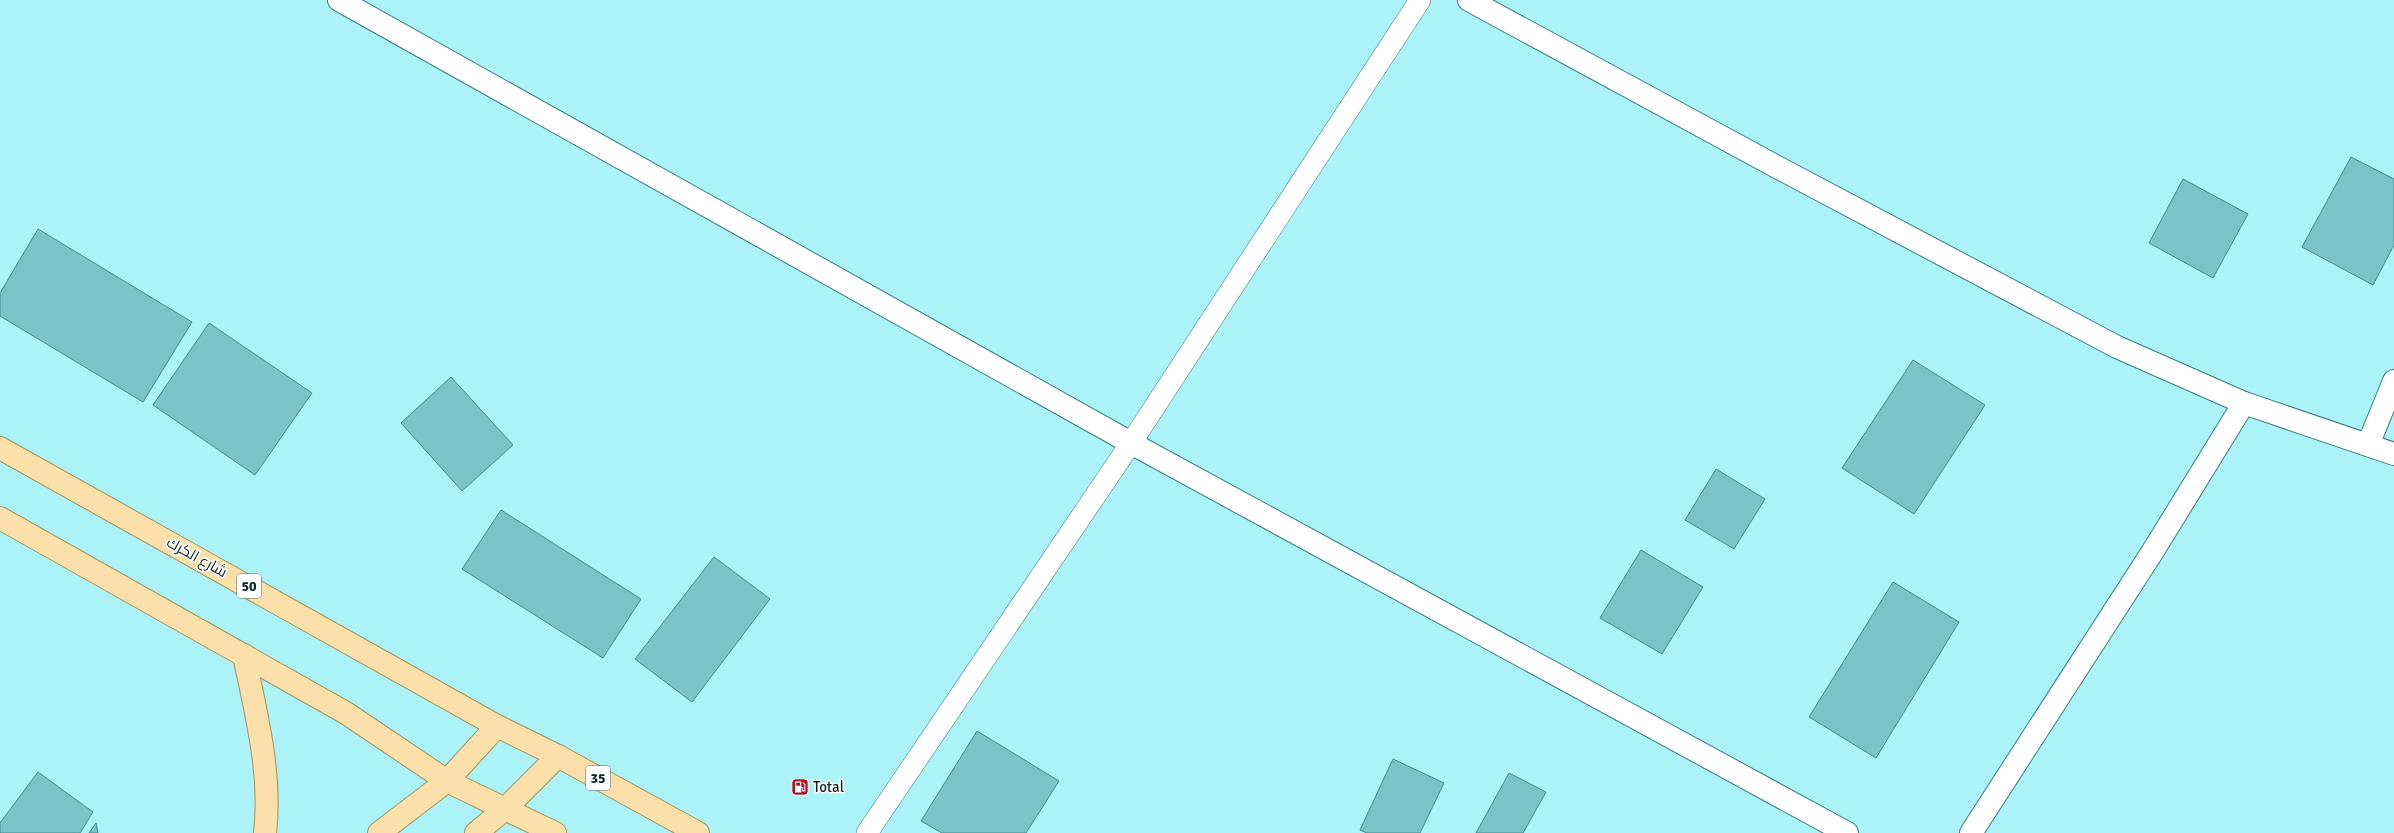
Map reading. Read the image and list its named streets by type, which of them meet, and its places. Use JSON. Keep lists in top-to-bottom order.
{
  "streets": {
    "main road": ["شارع الكرك", "50", "35"]
  },
  "crossings": [
    ["شارع الكرك", "35"]
  ],
  "places": {
    "fuel station": ["Total"]
  }
}
